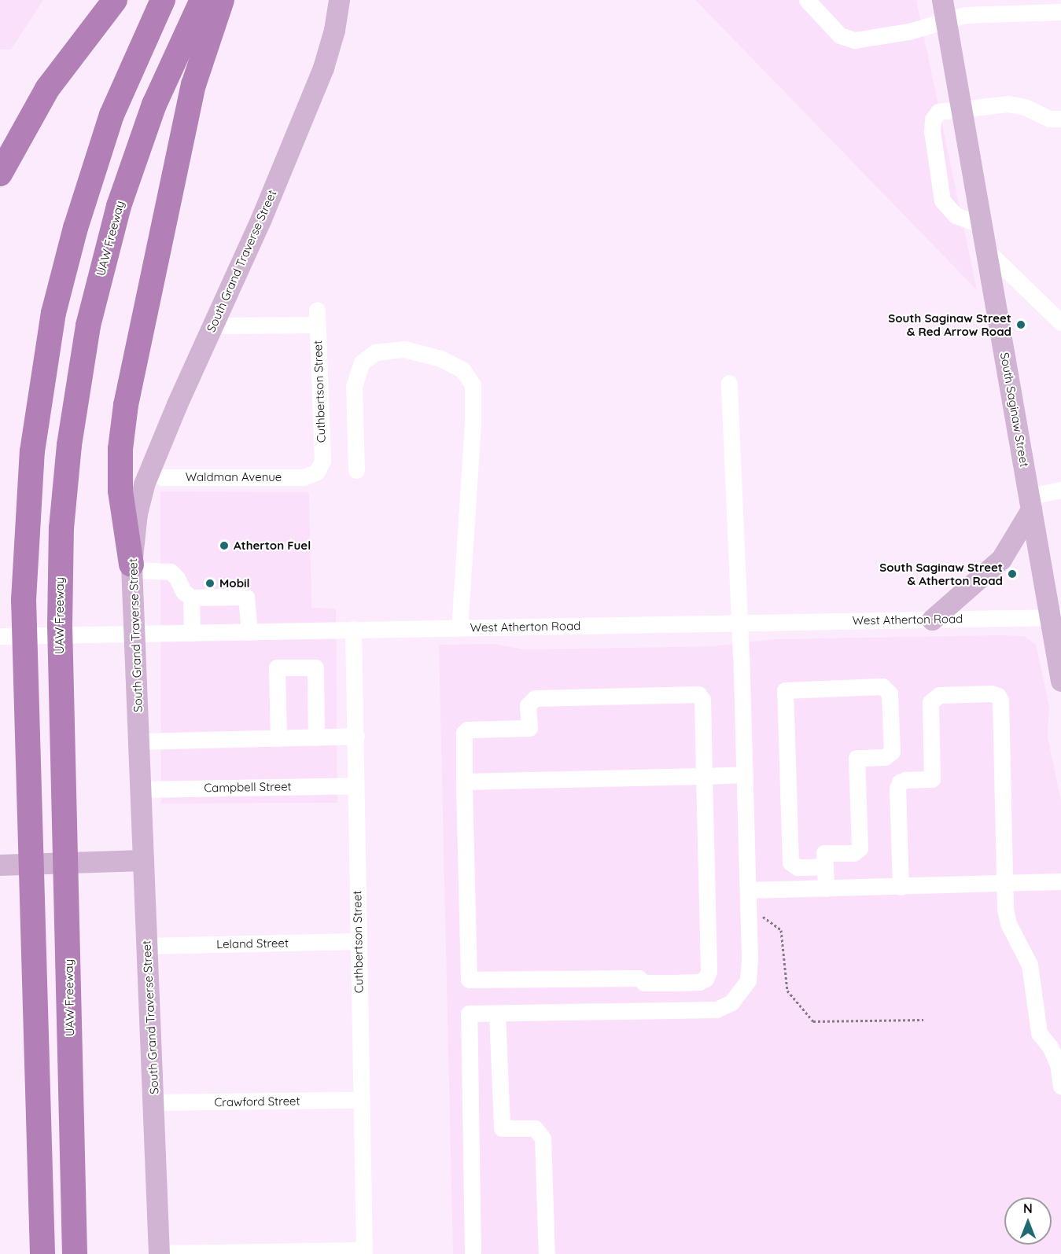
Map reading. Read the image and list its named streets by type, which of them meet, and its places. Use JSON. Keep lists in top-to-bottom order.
{
  "streets": {
    "highway": ["UAW Freeway"],
    "main road": ["South Grand Traverse Street", "South Saginaw Street"],
    "street": [
      "Cuthbertson Street",
      "Waldman Avenue",
      "West Atherton Road",
      "Campbell Street",
      "Leland Street",
      "Crawford Street"
    ]
  },
  "crossings": [
    ["South Grand Traverse Street", "Cuthbertson Street"],
    ["South Grand Traverse Street", "Waldman Avenue"],
    ["South Grand Traverse Street", "West Atherton Road"],
    ["South Grand Traverse Street", "Campbell Street"],
    ["South Grand Traverse Street", "Leland Street"],
    ["South Grand Traverse Street", "Crawford Street"],
    ["Cuthbertson Street", "Waldman Avenue"],
    ["Cuthbertson Street", "West Atherton Road"],
    ["Cuthbertson Street", "Campbell Street"],
    ["Cuthbertson Street", "Leland Street"],
    ["Cuthbertson Street", "Crawford Street"],
    ["South Saginaw Street", "West Atherton Road"]
  ],
  "places": [
    "South Saginaw Street & Red Arrow Road",
    "Atherton Fuel",
    "South Saginaw Street & Atherton Road",
    "Mobil"
  ],
  "north": "top"
}
